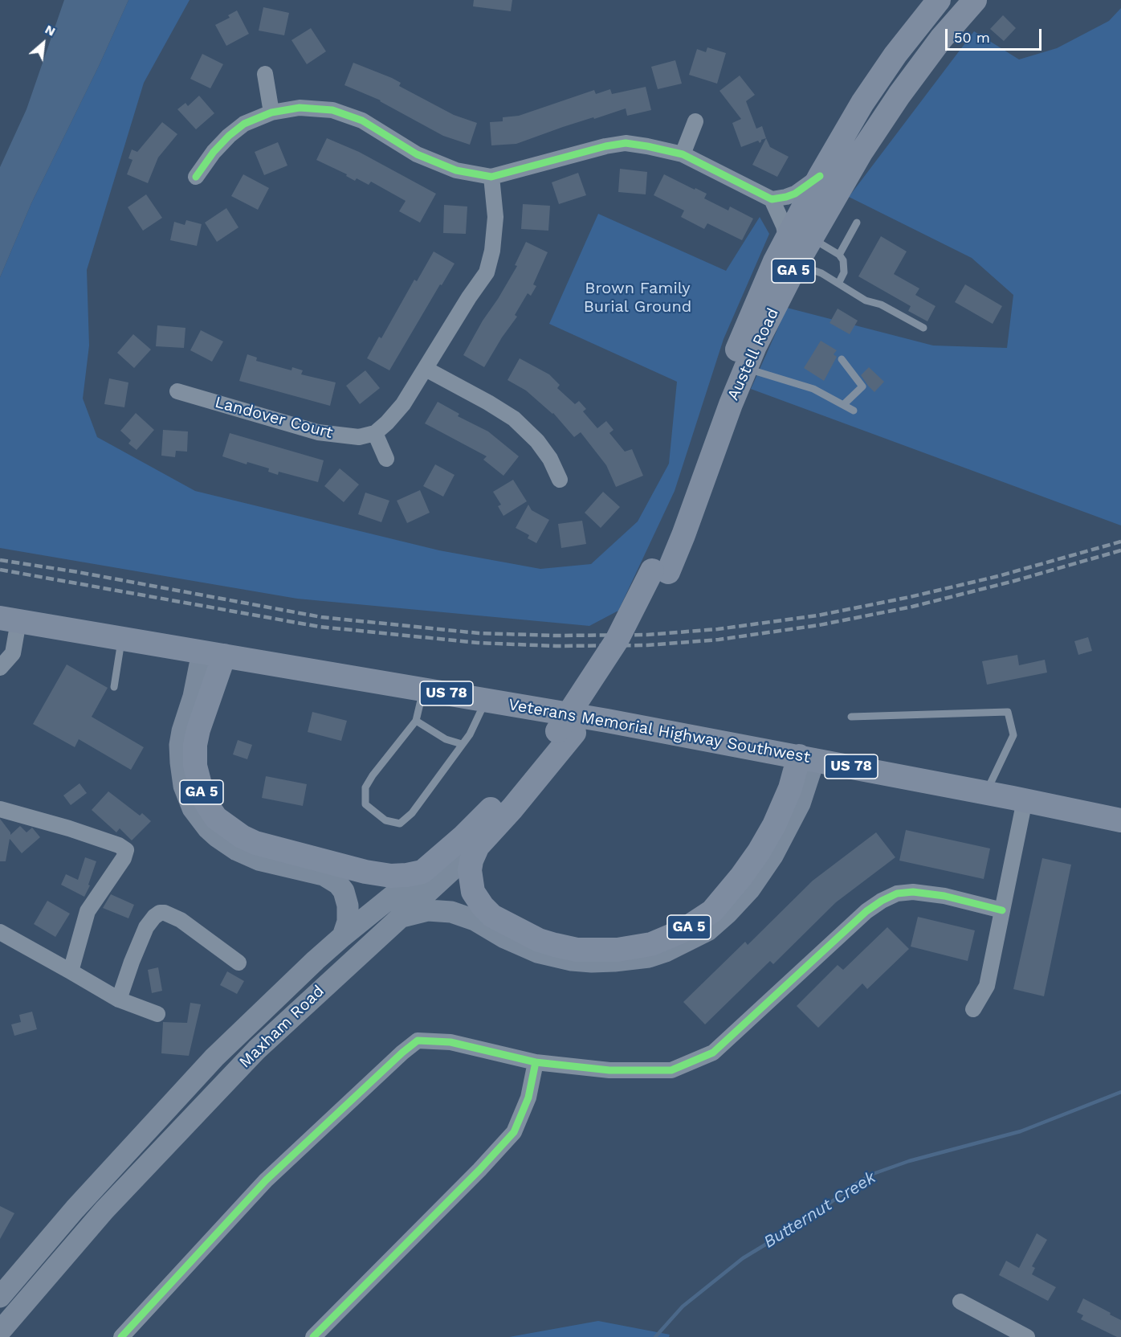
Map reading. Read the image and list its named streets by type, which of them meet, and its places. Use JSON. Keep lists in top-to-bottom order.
{
  "streets": {
    "main road": [
      "GA 5",
      "Austell Road",
      "US 78",
      "Veterans Memorial Highway Southwest",
      "Maxham Road"
    ],
    "street": ["Landover Court"]
  },
  "crossings": [
    ["GA 5", "US 78"],
    ["GA 5", "Veterans Memorial Highway Southwest"],
    ["GA 5", "Maxham Road"],
    ["Austell Road", "Maxham Road"],
    ["US 78", "Veterans Memorial Highway Southwest"]
  ],
  "water": ["Butternut Creek"],
  "parks": ["Brown Family Burial Ground"],
  "scale_bar": "50 m",
  "north": "top right"
}
